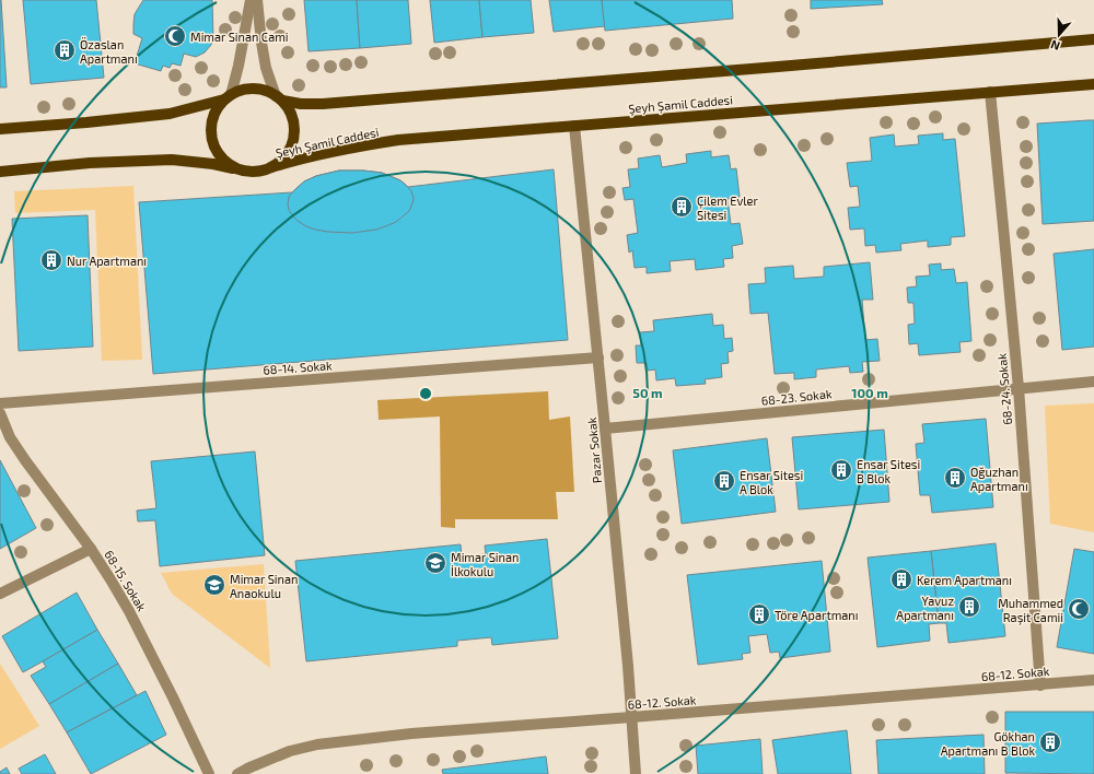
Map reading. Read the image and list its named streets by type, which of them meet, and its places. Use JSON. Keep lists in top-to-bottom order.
{
  "streets": {
    "main road": ["Şeyh Şamil Caddesi"],
    "street": [
      "68-14. Sokak",
      "68-24. Sokak",
      "68-23. Sokak",
      "Pazar Sokak",
      "68-15. Sokak",
      "68-12. Sokak"
    ]
  },
  "crossings": [
    ["Şeyh Şamil Caddesi", "68-24. Sokak"],
    ["Şeyh Şamil Caddesi", "Pazar Sokak"],
    ["68-14. Sokak", "Pazar Sokak"],
    ["68-24. Sokak", "68-23. Sokak"],
    ["68-24. Sokak", "68-12. Sokak"],
    ["68-23. Sokak", "Pazar Sokak"],
    ["Pazar Sokak", "68-12. Sokak"]
  ],
  "places": {
    "mosque": ["Mimar Sinan Cami", "Muhammed Raşit Camii"],
    "building": [
      "Özaslan Apartmanı",
      "Çilem Evler Sitesi",
      "Nur Apartmanı",
      "Ensar Sitesi B Blok",
      "Oğuzhan Apartmanı",
      "Ensar Sitesi A Blok",
      "Kerem Apartmanı",
      "Yavuz Apartmanı",
      "Töre Apartmanı",
      "Gökhan Apartmanı B Blok"
    ],
    "school or university": ["Mimar Sinan İlkokulu", "Mimar Sinan Anaokulu"]
  },
  "north": "bottom",
  "rings": ["50 m", "100 m"]
}
